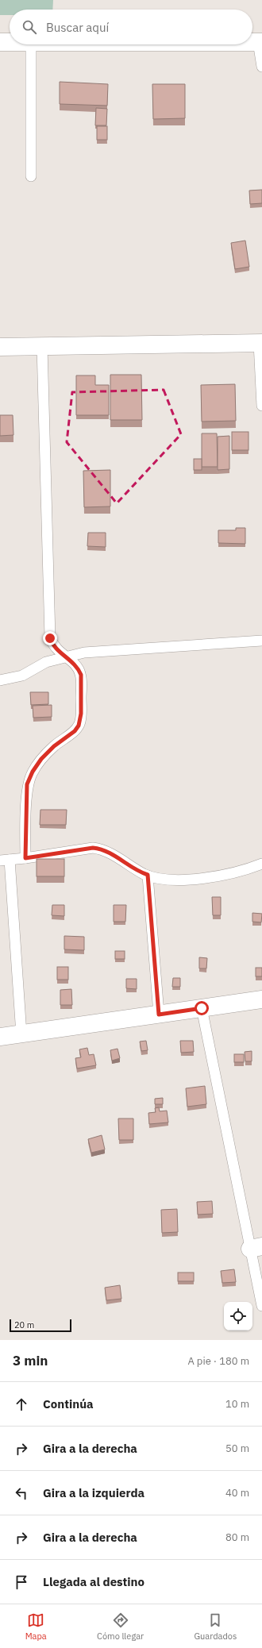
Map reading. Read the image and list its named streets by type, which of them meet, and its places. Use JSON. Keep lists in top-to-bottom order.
{
  "scale_bar": "20 m",
  "page": {
    "search": "Buscar aquí",
    "scale": "20 m",
    "heading": ["3 min", "A pie · 180 m"],
    "list": [
      ["Continúa", "10 m"],
      ["Gira a la derecha", "50 m"],
      ["Gira a la izquierda", "40 m"],
      ["Gira a la derecha", "80 m"],
      "Llegada al destino"
    ],
    "nav": ["Mapa", "Cómo llegar", "Guardados"]
  }
}
